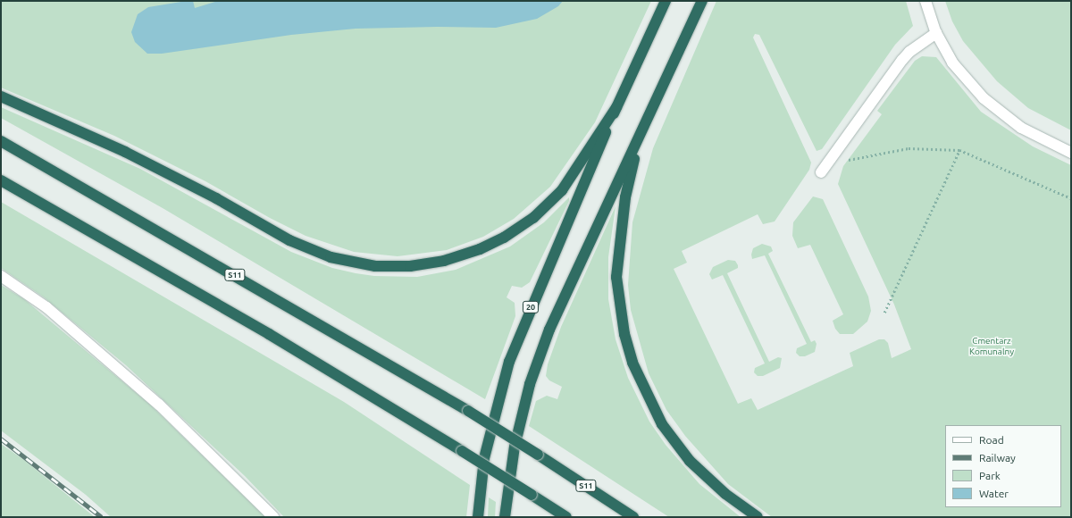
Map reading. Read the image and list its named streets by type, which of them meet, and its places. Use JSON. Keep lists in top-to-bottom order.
{
  "streets": {
    "highway": ["S11", "20"]
  },
  "parks": ["Cmentarz Komunalny"],
  "legend": [
    "Road",
    "Railway",
    "Park",
    "Water"
  ]
}
